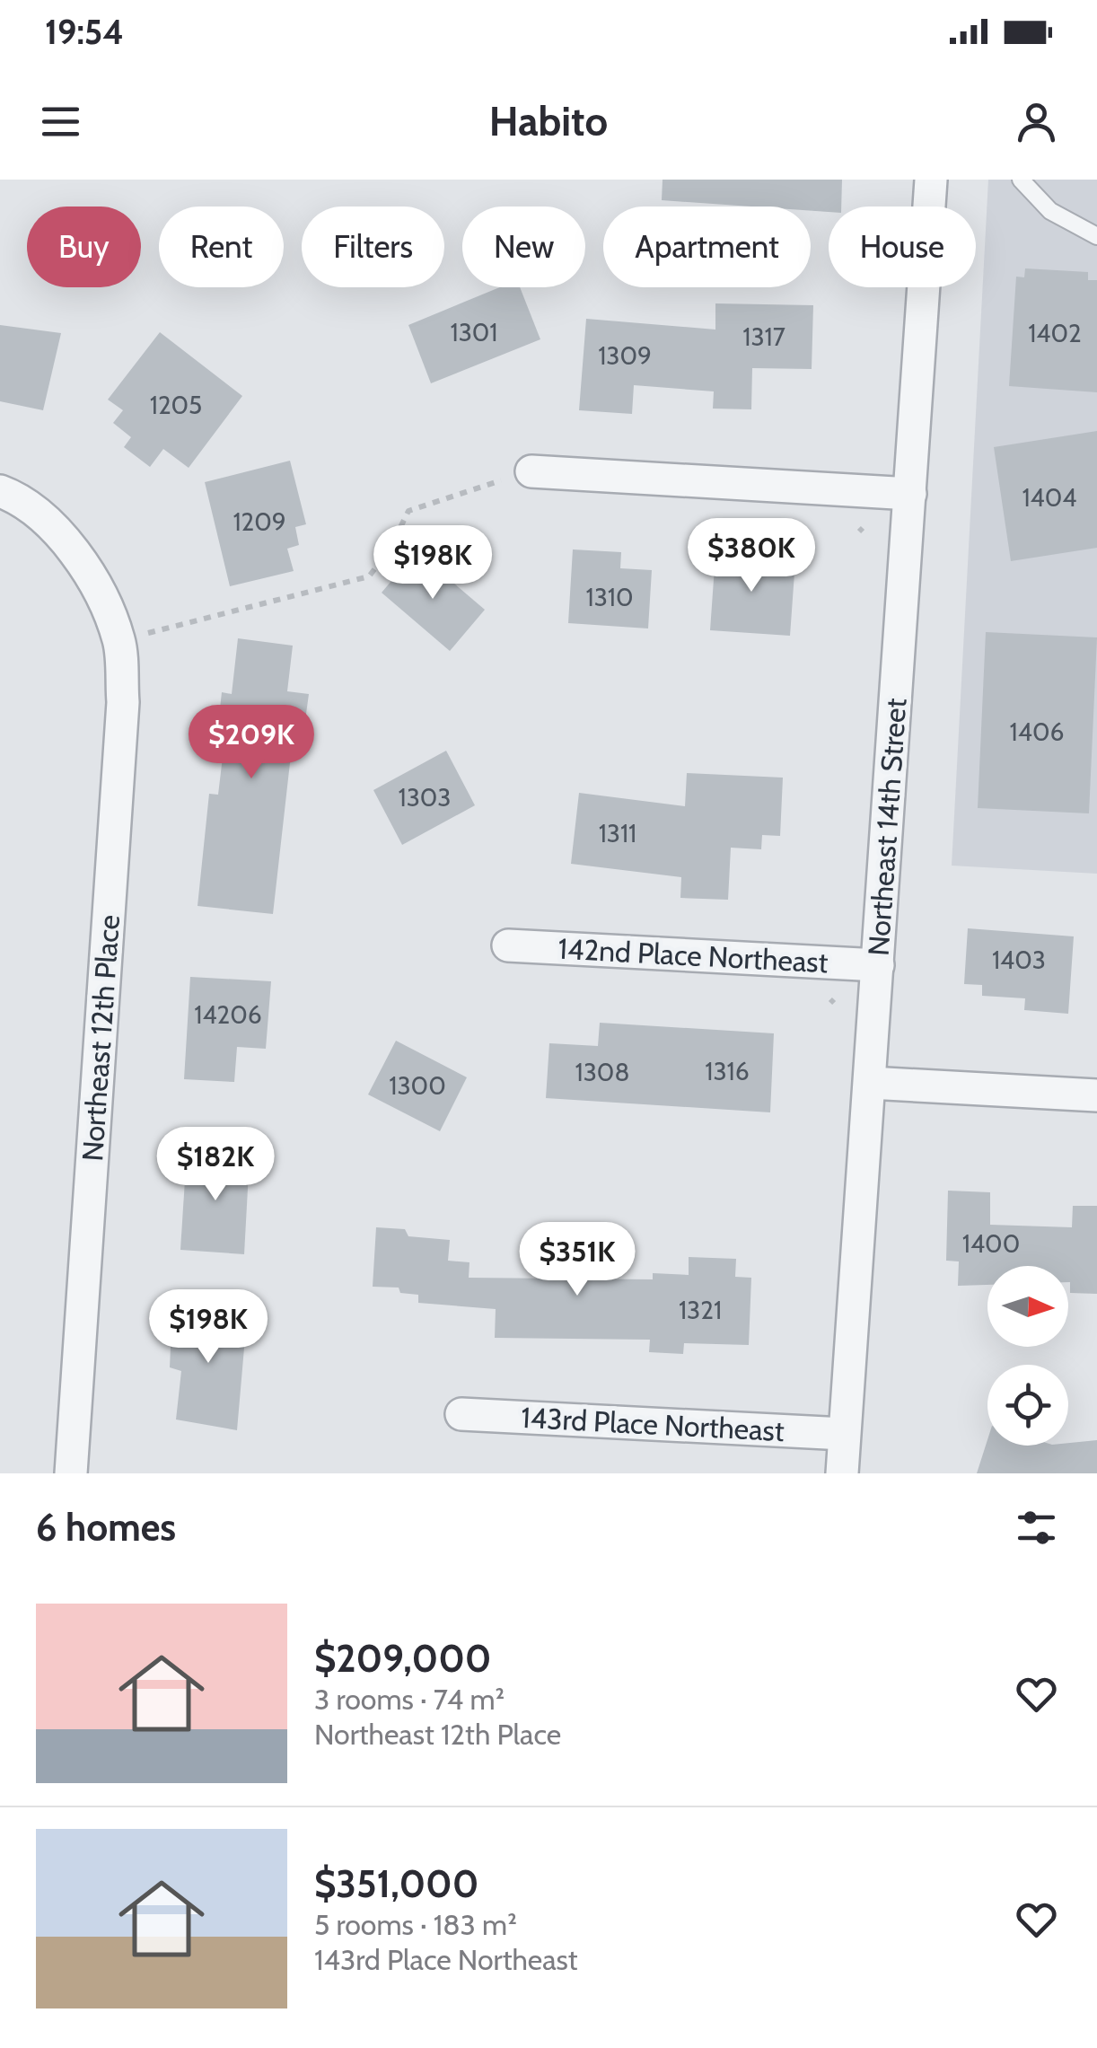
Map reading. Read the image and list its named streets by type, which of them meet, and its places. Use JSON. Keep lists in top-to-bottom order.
{
  "streets": {
    "street": [
      "Northeast 14th Street",
      "142nd Place Northeast",
      "Northeast 12th Place",
      "143rd Place Northeast"
    ]
  },
  "crossings": [
    ["Northeast 14th Street", "142nd Place Northeast"],
    ["Northeast 14th Street", "143rd Place Northeast"]
  ],
  "house_numbers": [
    "1301",
    "1402",
    "1317",
    "1309",
    "1205",
    "1404",
    "1209",
    "1310",
    "1406",
    "1303",
    "1311",
    "1403",
    "14206",
    "1316",
    "1308",
    "1300",
    "1400",
    "1321"
  ],
  "north": "right",
  "page": {
    "status": "19:54",
    "header": "Habito",
    "chip": [
      "Buy",
      "Rent",
      "Filters",
      "New",
      "Apartment",
      "House"
    ],
    "price": [
      "$380K",
      "$198K",
      "$209K",
      "$182K",
      "$351K",
      "$198K"
    ],
    "heading": "6 homes",
    "list": [
      {
        "name": "$209,000",
        "note": "3 rooms · 74 m² · Northeast 12th Place"
      },
      {
        "name": "$351,000",
        "note": "5 rooms · 183 m² · 143rd Place Northeast"
      }
    ]
  }
}
